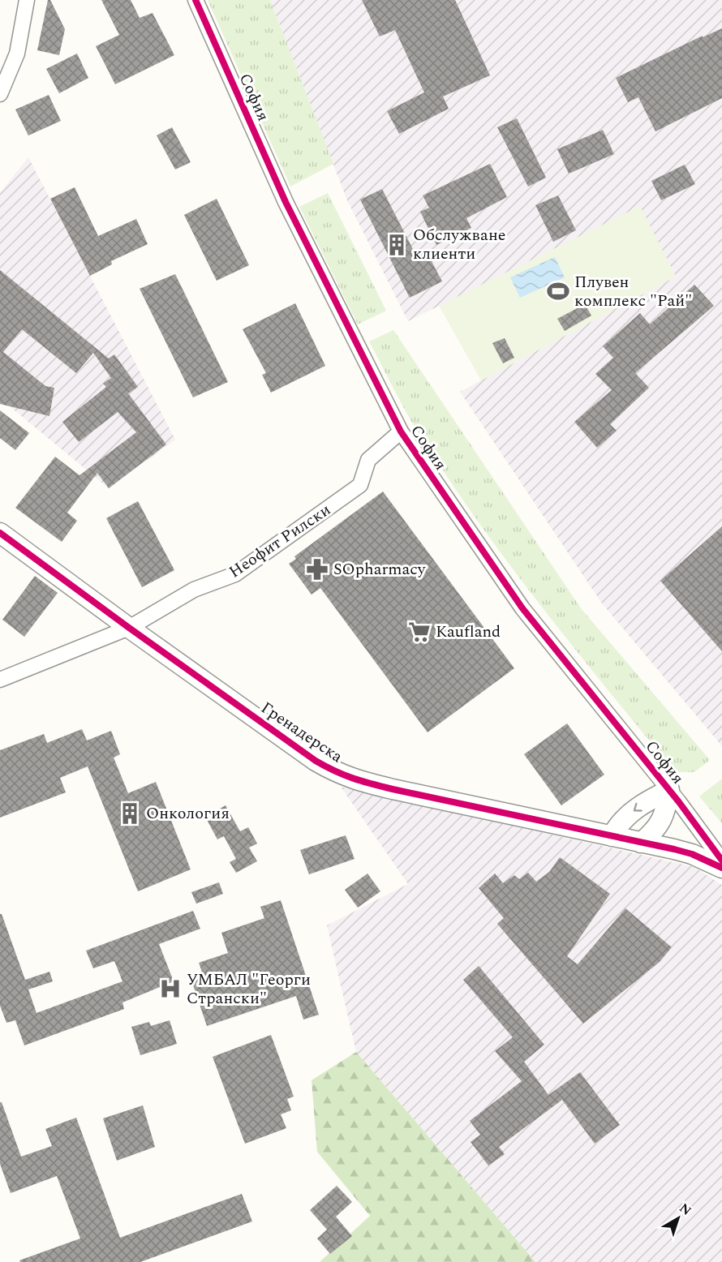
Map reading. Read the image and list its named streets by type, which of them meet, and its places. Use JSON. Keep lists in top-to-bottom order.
{
  "streets": {
    "street": ["София", "Неофит Рилски", "Гренадерска"]
  },
  "crossings": [
    ["София", "Неофит Рилски"],
    ["Неофит Рилски", "Гренадерска"]
  ],
  "places": {
    "building": ["Обслужване клиенти", "Онкология"],
    "sports": ["Плувен комплекс \"Рай\""],
    "pharmacy": ["SOpharmacy"],
    "supermarket": ["Kaufland"],
    "hospital": ["УМБАЛ \"Георги Странски\""]
  },
  "north": "top right"
}
